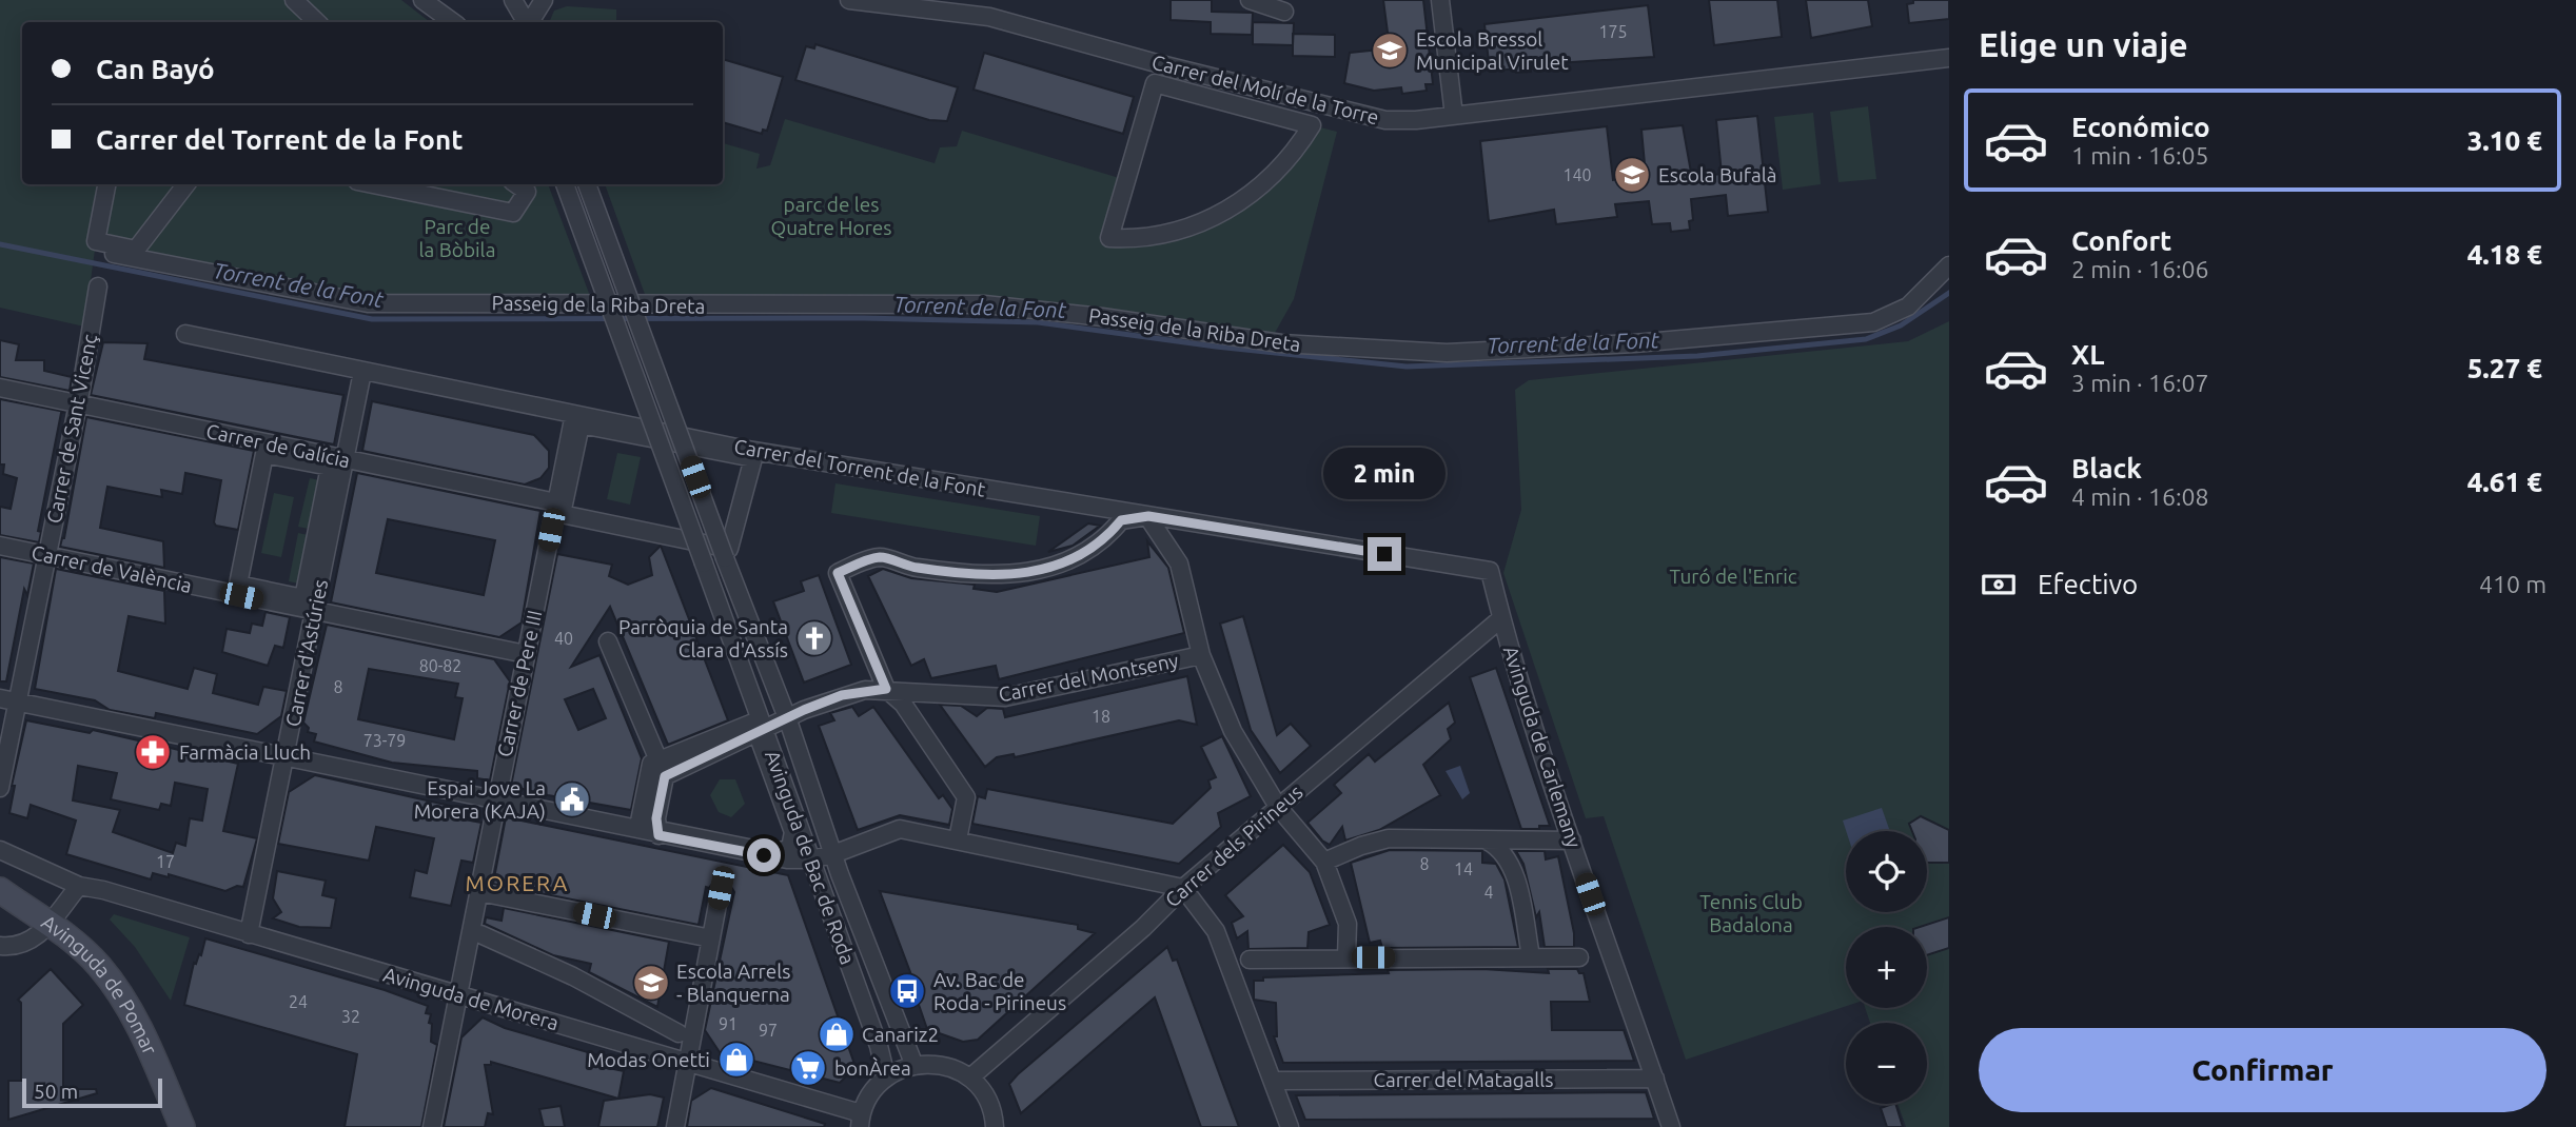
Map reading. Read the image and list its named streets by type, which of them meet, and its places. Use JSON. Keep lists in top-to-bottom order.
{
  "streets": {
    "street": [
      "Carrer del Molí de la Torre",
      "Passeig de la Riba Dreta",
      "Carrer de Sant Vicenç",
      "Carrer de Galícia",
      "Carrer del Torrent de la Font",
      "Carrer de València",
      "Carrer d'Astúries",
      "Carrer del Montseny",
      "Carrer de Pere III",
      "Avinguda de Carlemany",
      "Carrer dels Pirineus",
      "Avinguda de Bac de Roda",
      "Avinguda de Pomar",
      "Avinguda de Morera",
      "Carrer del Matagalls"
    ]
  },
  "crossings": [
    ["Carrer de Sant Vicenç", "Carrer de Galícia"],
    ["Carrer de Sant Vicenç", "Carrer de València"],
    ["Carrer de Galícia", "Carrer d'Astúries"],
    ["Carrer de Galícia", "Carrer de Pere III"],
    ["Carrer del Torrent de la Font", "Carrer d'Astúries"],
    ["Carrer del Torrent de la Font", "Carrer de Pere III"],
    ["Carrer del Torrent de la Font", "Avinguda de Carlemany"],
    ["Carrer del Torrent de la Font", "Carrer dels Pirineus"],
    ["Carrer de València", "Carrer d'Astúries"],
    ["Carrer de València", "Carrer de Pere III"],
    ["Carrer d'Astúries", "Avinguda de Morera"],
    ["Carrer del Montseny", "Avinguda de Bac de Roda"],
    ["Carrer de Pere III", "Avinguda de Morera"],
    ["Avinguda de Carlemany", "Carrer dels Pirineus"],
    ["Avinguda de Carlemany", "Carrer del Matagalls"]
  ],
  "districts": ["MORERA"],
  "water": ["Torrent de la Font"],
  "parks": [
    "parc de les Quatre Hores",
    "Parc de la Bòbila",
    "Turó de l'Enric",
    "Tennis Club Badalona"
  ],
  "places": {
    "school or university": ["Escola Bressol Municipal Virulet", "Escola Bufalà", "Escola Arrels - Blanquerna"],
    "church": ["Parròquia de Santa Clara d'Assís"],
    "pharmacy": ["Farmàcia Lluch"],
    "public building": ["Espai Jove La Morera (KAJA)"],
    "bus stop": ["Av. Bac de Roda - Pirineus"],
    "shop": ["Canariz2", "Modas Onetti"],
    "supermarket": ["bonÀrea"]
  },
  "house_numbers": [
    "175",
    "140",
    "40",
    "80-82",
    "8",
    "18",
    "73-79",
    "17",
    "8",
    "14",
    "4",
    "24",
    "32",
    "91",
    "97"
  ],
  "scale_bar": "50 m",
  "page": {
    "heading": "Elige un viaje",
    "banner": ["Can Bayó", "Carrer del Torrent de la Font"],
    "list": [
      {
        "name": "Económico",
        "note": "1 min · 16:05",
        "value": "3.10 €"
      },
      {
        "name": "Confort",
        "note": "2 min · 16:06",
        "value": "4.18 €"
      },
      {
        "name": "XL",
        "note": "3 min · 16:07",
        "value": "5.27 €"
      },
      {
        "name": "Black",
        "note": "4 min · 16:08",
        "value": "4.61 €"
      }
    ],
    "bubble": "2 min",
    "pay": ["Efectivo", "410 m"],
    "map_buttons": ["+", "−"],
    "buttons": "Confirmar",
    "scale": "50 m"
  }
}
